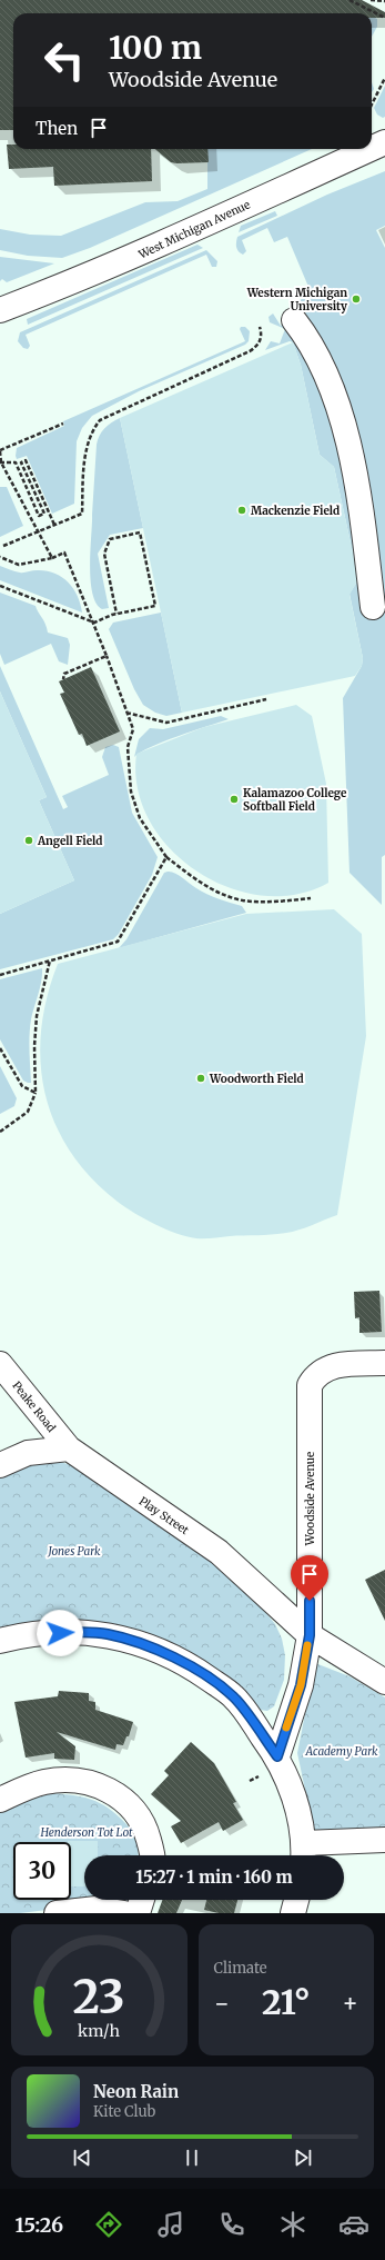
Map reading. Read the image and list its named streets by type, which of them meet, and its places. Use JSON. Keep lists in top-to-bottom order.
{
  "streets": {
    "street": [
      "West Michigan Avenue",
      "Peake Road",
      "Woodside Avenue",
      "Play Street"
    ]
  },
  "crossings": [
    ["Peake Road", "Play Street"],
    ["Woodside Avenue", "Play Street"]
  ],
  "parks": ["Jones Park", "Academy Park", "Henderson Tot Lot"],
  "places": [
    "Western Michigan University",
    "Mackenzie Field",
    "Kalamazoo College Softball Field",
    "Angell Field",
    "Woodworth Field"
  ],
  "page": {
    "turn": ["100 m", "Woodside Avenue"],
    "then": "Then",
    "limit": "30",
    "trip": "15:27 · 1 min · 160 m",
    "tile": "Climate",
    "heat": ["−", "21°", "+"],
    "song": ["Neon Rain", "Kite Club"],
    "tabs": "15:26",
    "gauge": ["23", "km/h"]
  }
}
